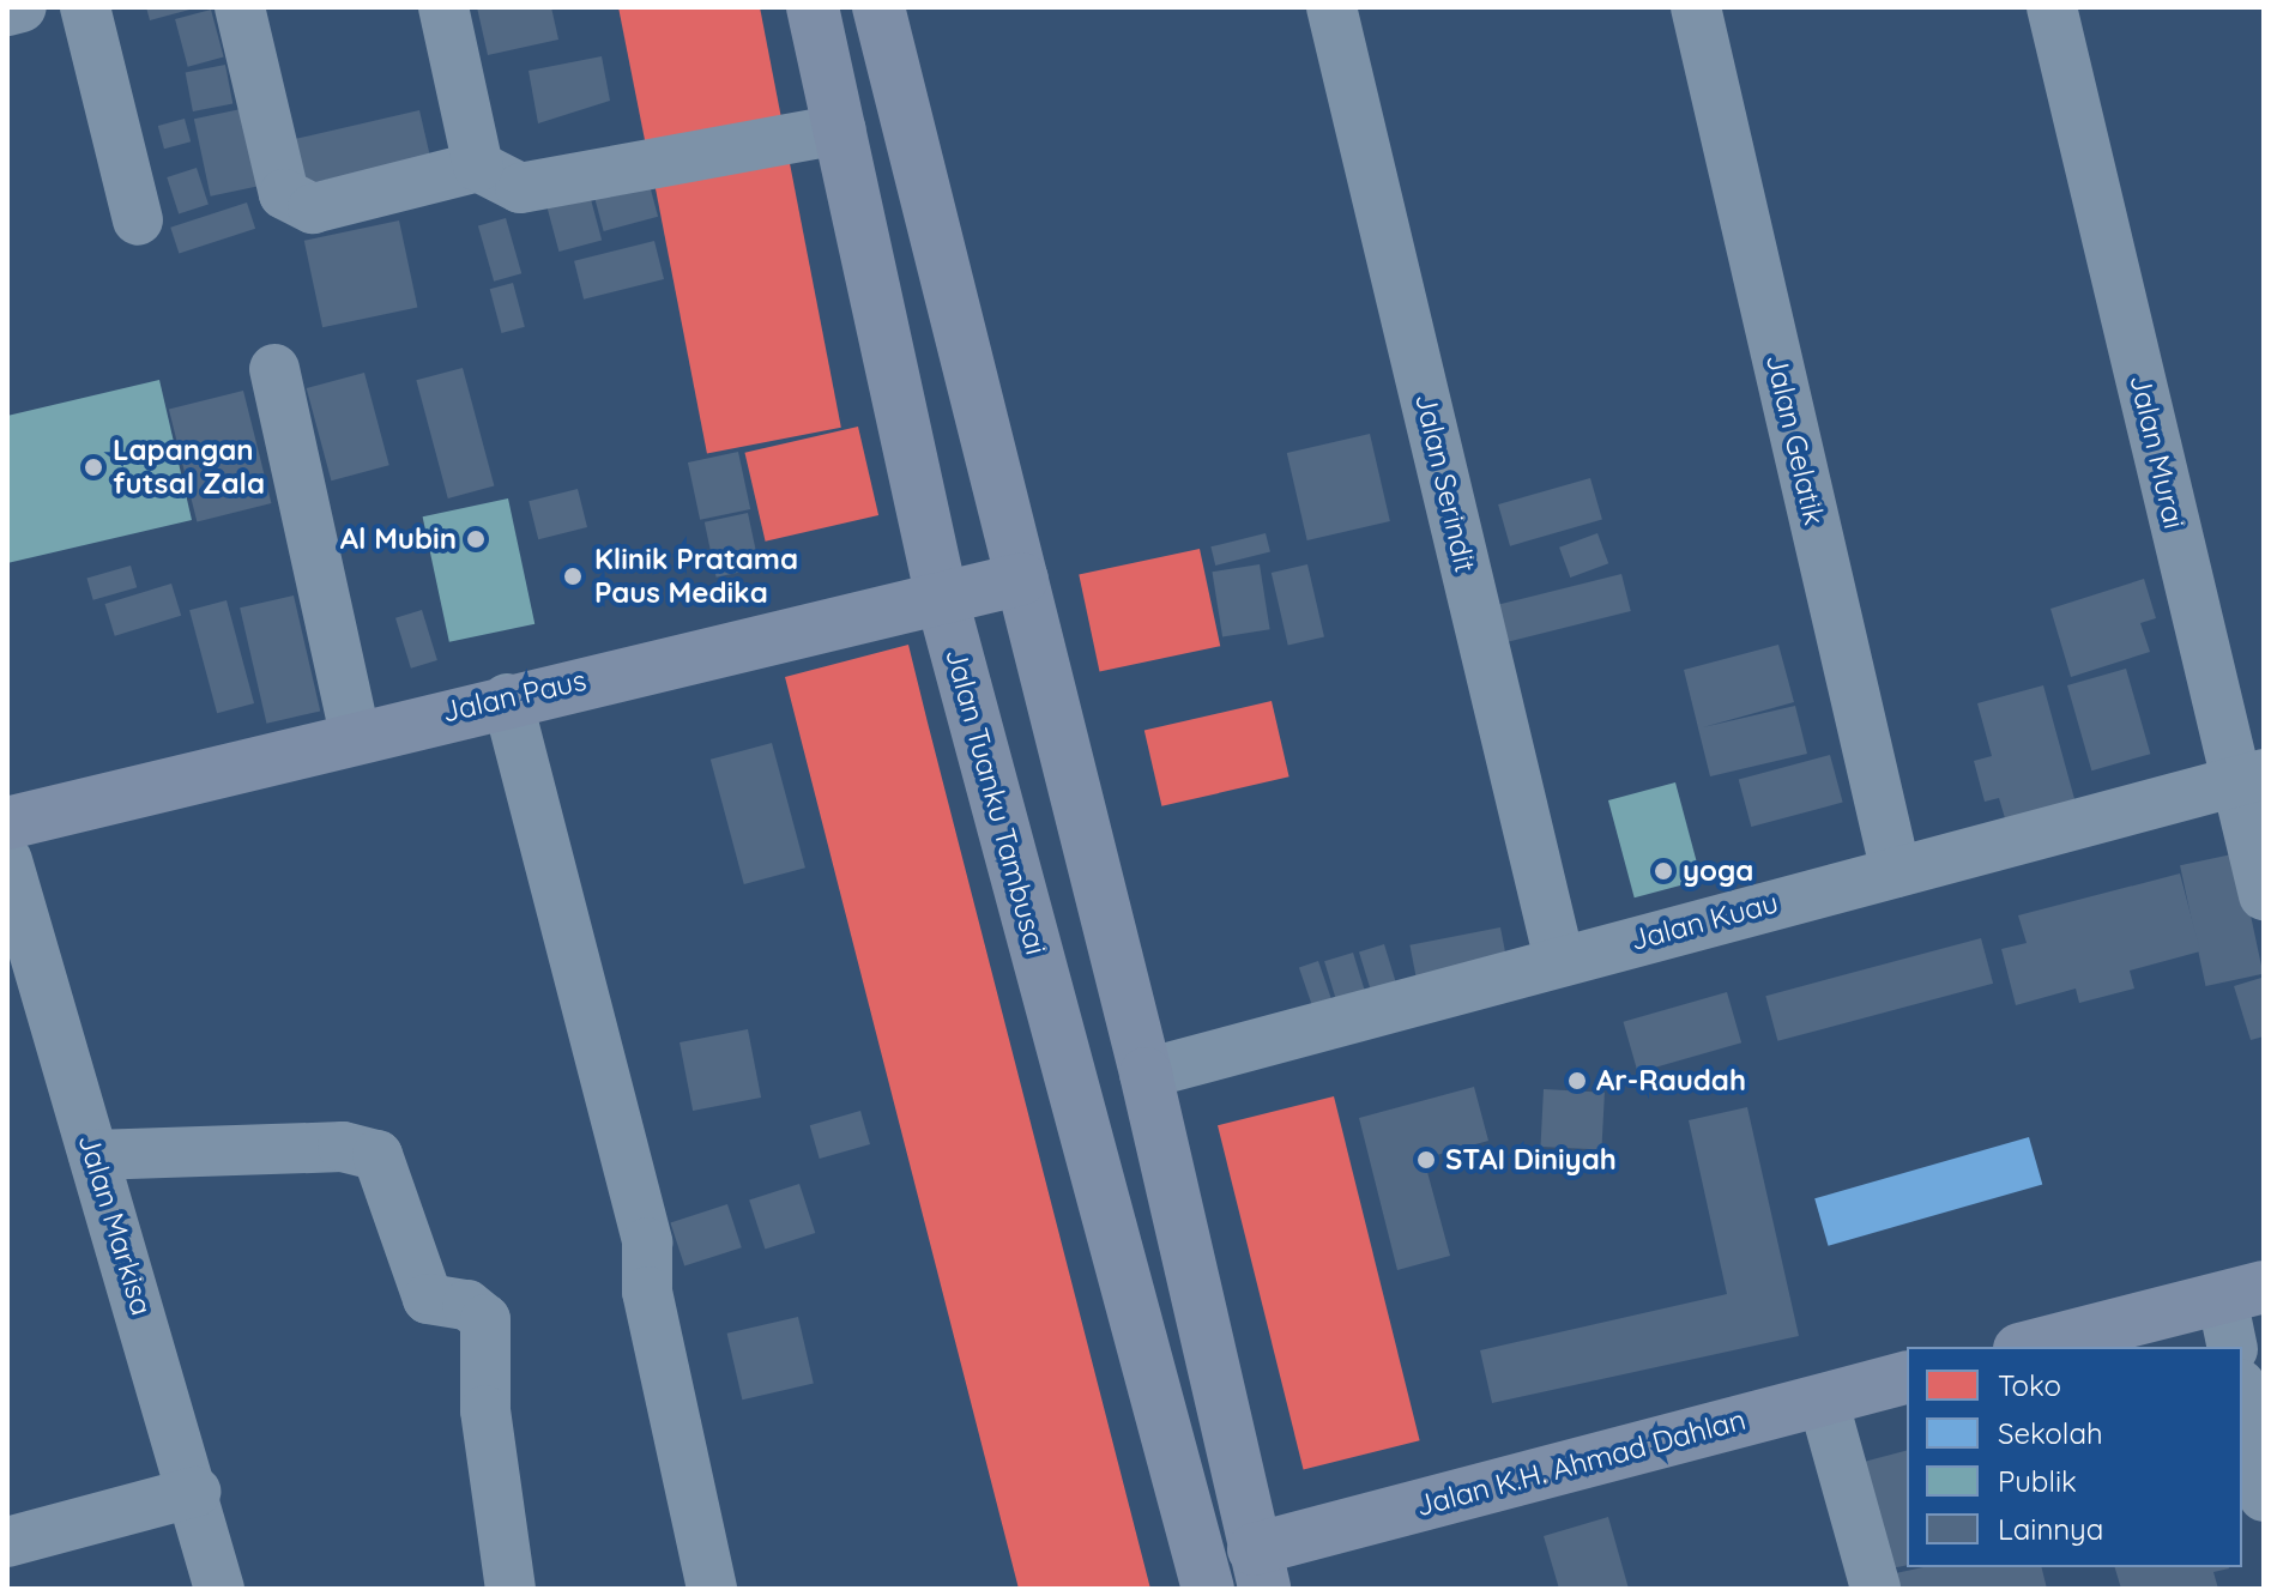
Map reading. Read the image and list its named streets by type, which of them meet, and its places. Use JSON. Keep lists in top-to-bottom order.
{
  "streets": {
    "main road": ["Jalan Paus", "Jalan Tuanku Tambusai", "Jalan K.H. Ahmad Dahlan"],
    "street": [
      "Jalan Gelatik",
      "Jalan Murai",
      "Jalan Serindit",
      "Jalan Kuau",
      "Jalan Markisa"
    ]
  },
  "crossings": [
    ["Jalan Gelatik", "Jalan Kuau"],
    ["Jalan Murai", "Jalan Kuau"],
    ["Jalan Serindit", "Jalan Kuau"],
    ["Jalan Paus", "Jalan Tuanku Tambusai"]
  ],
  "places": [
    "Lapangan futsal Zala",
    "Al Mubin",
    "Klinik Pratama Paus Medika",
    "yoga",
    "Ar-Raudah",
    "STAI Diniyah"
  ],
  "legend": [
    "Toko",
    "Sekolah",
    "Publik",
    "Lainnya"
  ]
}
